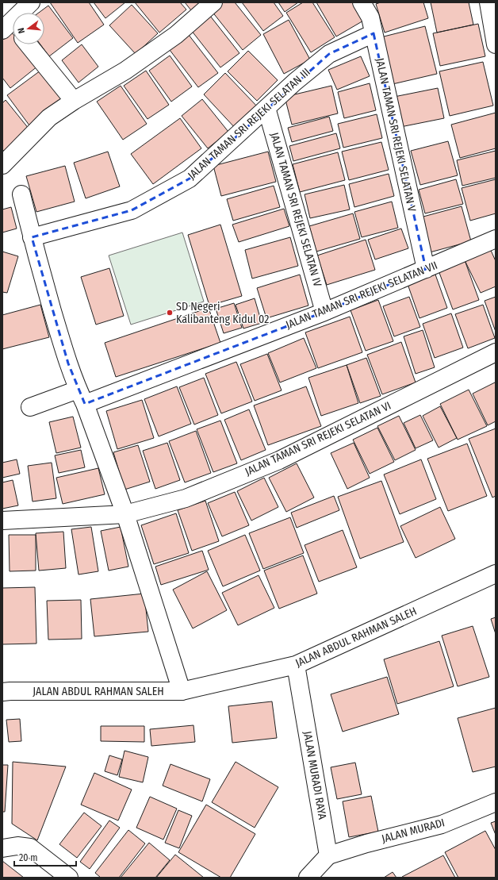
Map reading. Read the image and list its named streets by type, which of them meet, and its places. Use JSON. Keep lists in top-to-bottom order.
{
  "streets": {
    "street": [
      "JALAN TAMAN SRI REJEKI SELATAN III",
      "JALAN TAMAN SRI REJEKI SELATAN V",
      "JALAN TAMAN SRI REJEKI SELATAN IV",
      "JALAN TAMAN SRI REJEKI SELATAN VII",
      "JALAN TAMAN SRI REJEKI SELATAN VI",
      "JALAN ABDUL RAHMAN SALEH",
      "JALAN MURADI RAYA",
      "JALAN MURADI"
    ]
  },
  "crossings": [
    ["JALAN TAMAN SRI REJEKI SELATAN III", "JALAN TAMAN SRI REJEKI SELATAN V"],
    ["JALAN TAMAN SRI REJEKI SELATAN III", "JALAN TAMAN SRI REJEKI SELATAN IV"],
    ["JALAN TAMAN SRI REJEKI SELATAN V", "JALAN TAMAN SRI REJEKI SELATAN VII"],
    ["JALAN TAMAN SRI REJEKI SELATAN IV", "JALAN TAMAN SRI REJEKI SELATAN VII"],
    ["JALAN ABDUL RAHMAN SALEH", "JALAN MURADI RAYA"],
    ["JALAN MURADI RAYA", "JALAN MURADI"]
  ],
  "places": ["SD Negeri Kalibanteng Kidul 02"],
  "scale_bar": "20 m",
  "north": "left"
}
